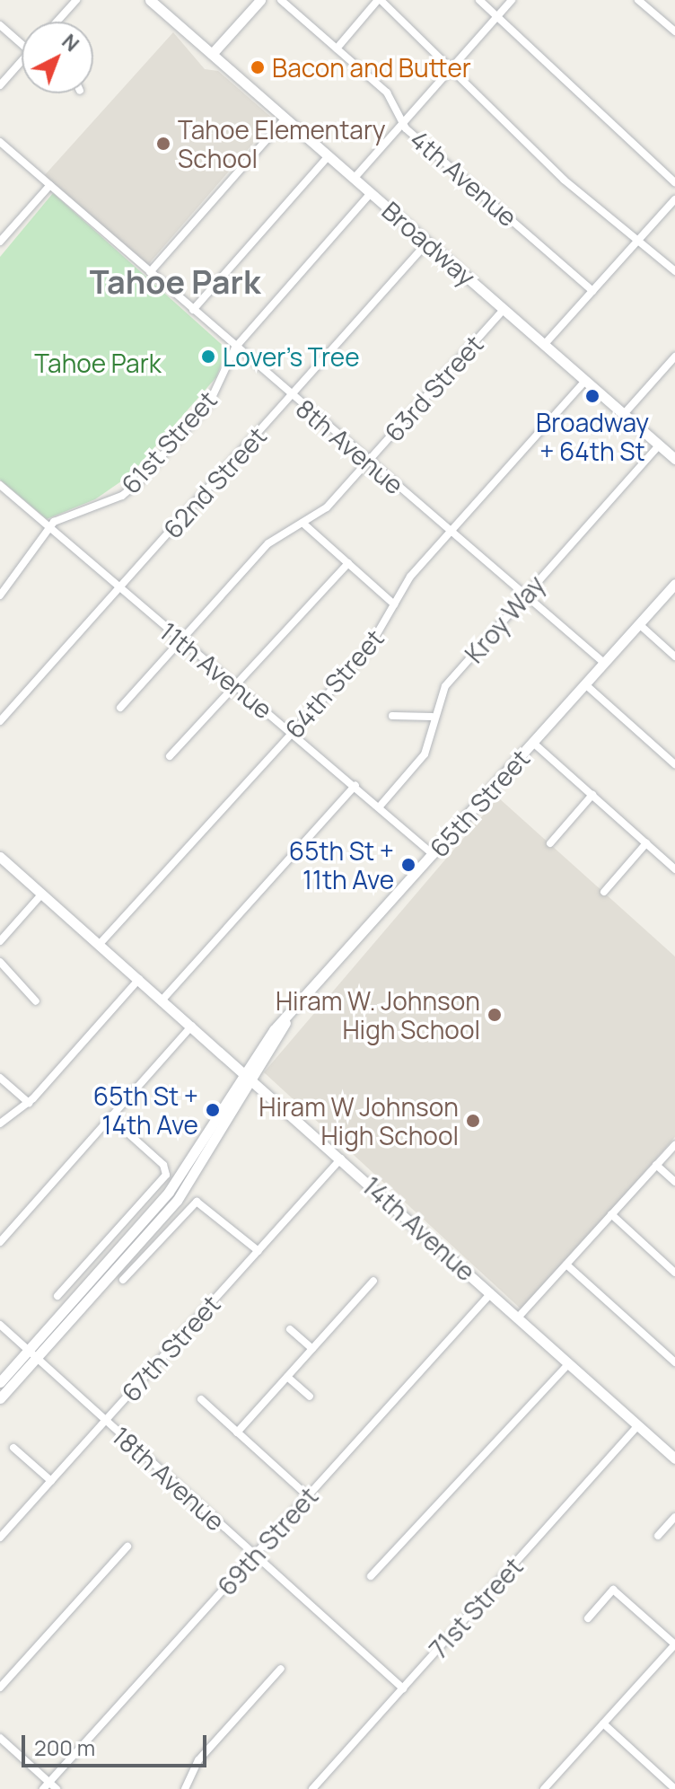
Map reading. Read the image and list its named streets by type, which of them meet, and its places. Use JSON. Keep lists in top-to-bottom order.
{
  "streets": {
    "main road": ["Broadway", "65th Street", "14th Avenue"],
    "street": [
      "4th Avenue",
      "63rd Street",
      "61st Street",
      "8th Avenue",
      "62nd Street",
      "Kroy Way",
      "11th Avenue",
      "64th Street",
      "67th Street",
      "18th Avenue",
      "69th Street",
      "71st Street"
    ]
  },
  "crossings": [
    ["Broadway", "63rd Street"],
    ["Broadway", "61st Street"],
    ["Broadway", "62nd Street"],
    ["Broadway", "Kroy Way"],
    ["Broadway", "64th Street"],
    ["63rd Street", "8th Avenue"],
    ["63rd Street", "11th Avenue"],
    ["61st Street", "8th Avenue"],
    ["61st Street", "11th Avenue"],
    ["8th Avenue", "62nd Street"],
    ["8th Avenue", "Kroy Way"],
    ["8th Avenue", "64th Street"],
    ["8th Avenue", "65th Street"],
    ["62nd Street", "11th Avenue"],
    ["Kroy Way", "11th Avenue"],
    ["11th Avenue", "64th Street"],
    ["11th Avenue", "65th Street"],
    ["64th Street", "14th Avenue"],
    ["65th Street", "14th Avenue"],
    ["65th Street", "18th Avenue"],
    ["14th Avenue", "67th Street"],
    ["14th Avenue", "69th Street"],
    ["14th Avenue", "71st Street"],
    ["67th Street", "18th Avenue"],
    ["18th Avenue", "69th Street"],
    ["18th Avenue", "71st Street"]
  ],
  "districts": ["Tahoe Park"],
  "parks": ["Tahoe Park"],
  "places": [
    "Bacon and Butter",
    "Tahoe Elementary School",
    "Lover's Tree",
    "Broadway + 64th St",
    "65th St + 11th Ave",
    "Hiram W. Johnson High School",
    "65th St + 14th Ave",
    "Hiram W Johnson High School"
  ],
  "scale_bar": "200 m",
  "north": "top right"
}
